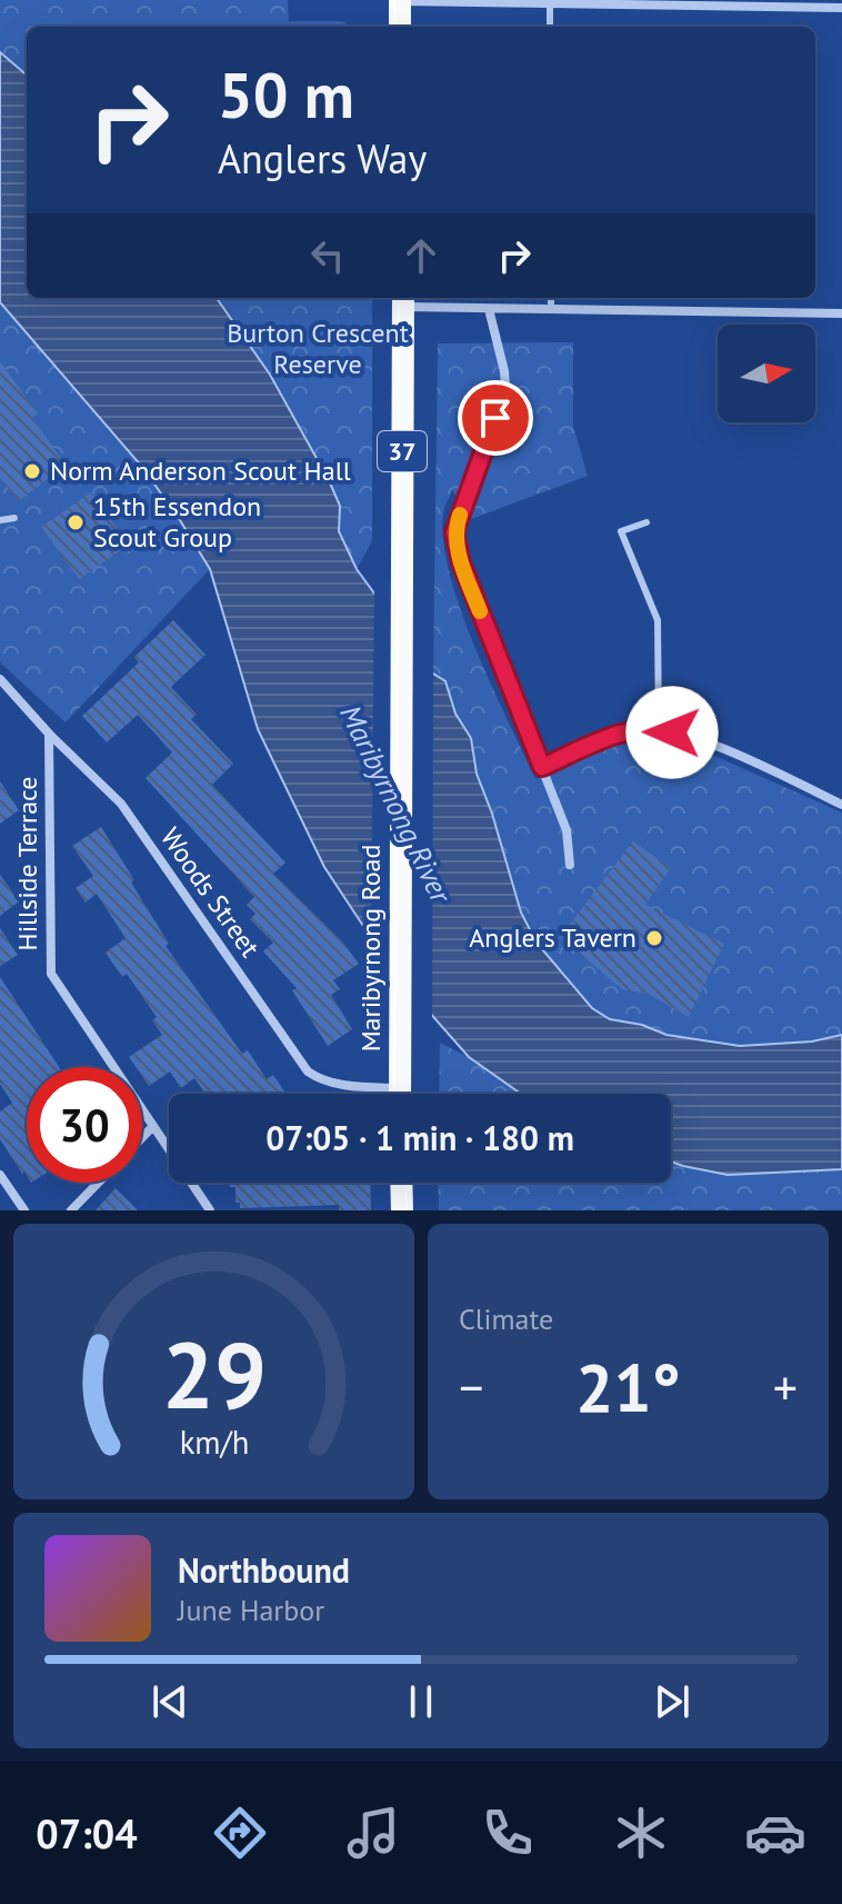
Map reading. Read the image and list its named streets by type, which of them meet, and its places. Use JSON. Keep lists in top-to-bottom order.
{
  "streets": {
    "main road": ["37", "Maribyrnong Road"],
    "street": ["Hillside Terrace", "Woods Street"]
  },
  "crossings": [
    ["Hillside Terrace", "Woods Street"]
  ],
  "water": ["Maribyrnong River"],
  "parks": ["Burton Crescent Reserve"],
  "places": ["Norm Anderson Scout Hall", "15th Essendon Scout Group", "Anglers Tavern"],
  "north": "right",
  "page": {
    "turn": ["50 m", "Anglers Way"],
    "limit": "30",
    "trip": "07:05 · 1 min · 180 m",
    "tile": "Climate",
    "heat": ["−", "21°", "+"],
    "song": ["Northbound", "June Harbor"],
    "tabs": "07:04",
    "gauge": ["29", "km/h"]
  }
}
